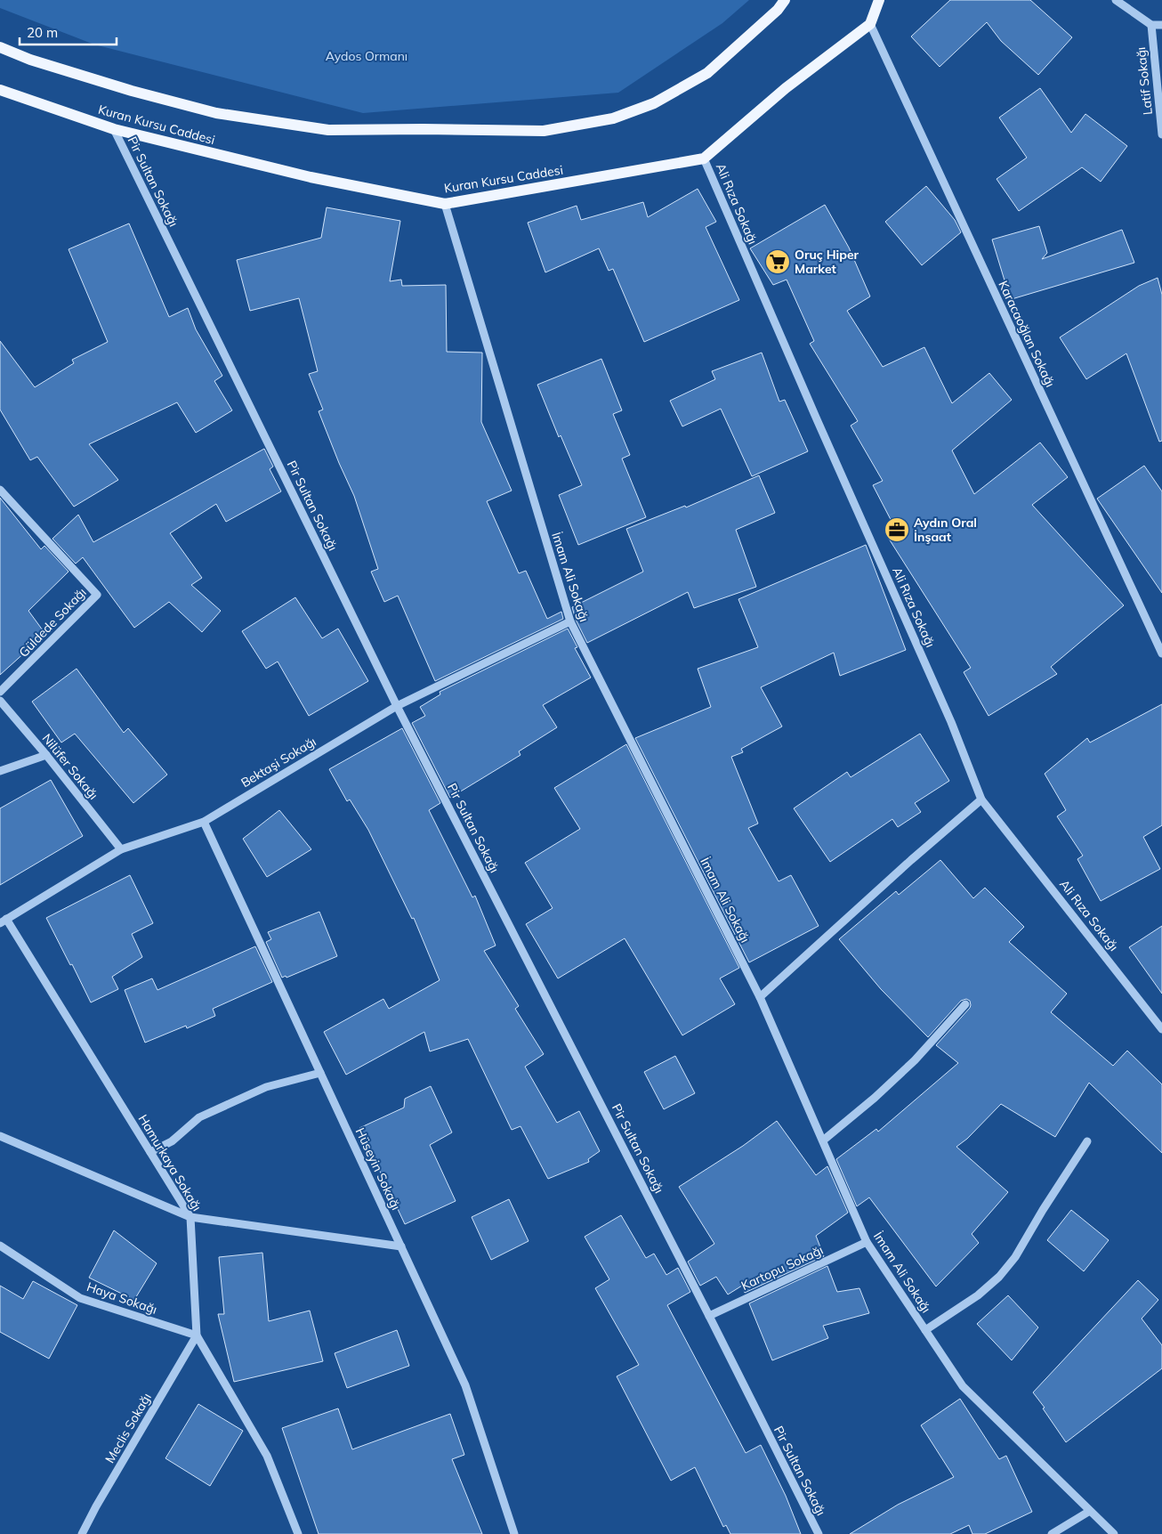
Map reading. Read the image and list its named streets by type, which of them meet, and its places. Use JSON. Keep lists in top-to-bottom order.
{
  "streets": {
    "main road": ["Kuran Kursu Caddesi"],
    "street": [
      "Latif Sokağı",
      "Pir Sultan Sokağı",
      "Ali Rıza Sokağı",
      "Karacaoğlan Sokağı",
      "İmam Ali Sokağı",
      "Güldede Sokağı",
      "Bektaşi Sokağı",
      "Nilüfer Sokağı",
      "Hamurkaya Sokağı",
      "Hüseyin Sokağı",
      "Kartopu Sokağı",
      "Haya Sokağı",
      "Meclis Sokağı"
    ]
  },
  "crossings": [
    ["Kuran Kursu Caddesi", "Pir Sultan Sokağı"],
    ["Kuran Kursu Caddesi", "Ali Rıza Sokağı"],
    ["Kuran Kursu Caddesi", "İmam Ali Sokağı"],
    ["Pir Sultan Sokağı", "Bektaşi Sokağı"],
    ["Pir Sultan Sokağı", "Kartopu Sokağı"],
    ["İmam Ali Sokağı", "Bektaşi Sokağı"],
    ["İmam Ali Sokağı", "Kartopu Sokağı"],
    ["Bektaşi Sokağı", "Nilüfer Sokağı"],
    ["Bektaşi Sokağı", "Hamurkaya Sokağı"],
    ["Bektaşi Sokağı", "Hüseyin Sokağı"],
    ["Hamurkaya Sokağı", "Haya Sokağı"],
    ["Hamurkaya Sokağı", "Meclis Sokağı"],
    ["Haya Sokağı", "Meclis Sokağı"]
  ],
  "parks": ["Aydos Ormanı"],
  "places": {
    "supermarket": ["Oruç Hiper Market"],
    "office": ["Aydın Oral İnşaat"]
  },
  "scale_bar": "20 m"
}
